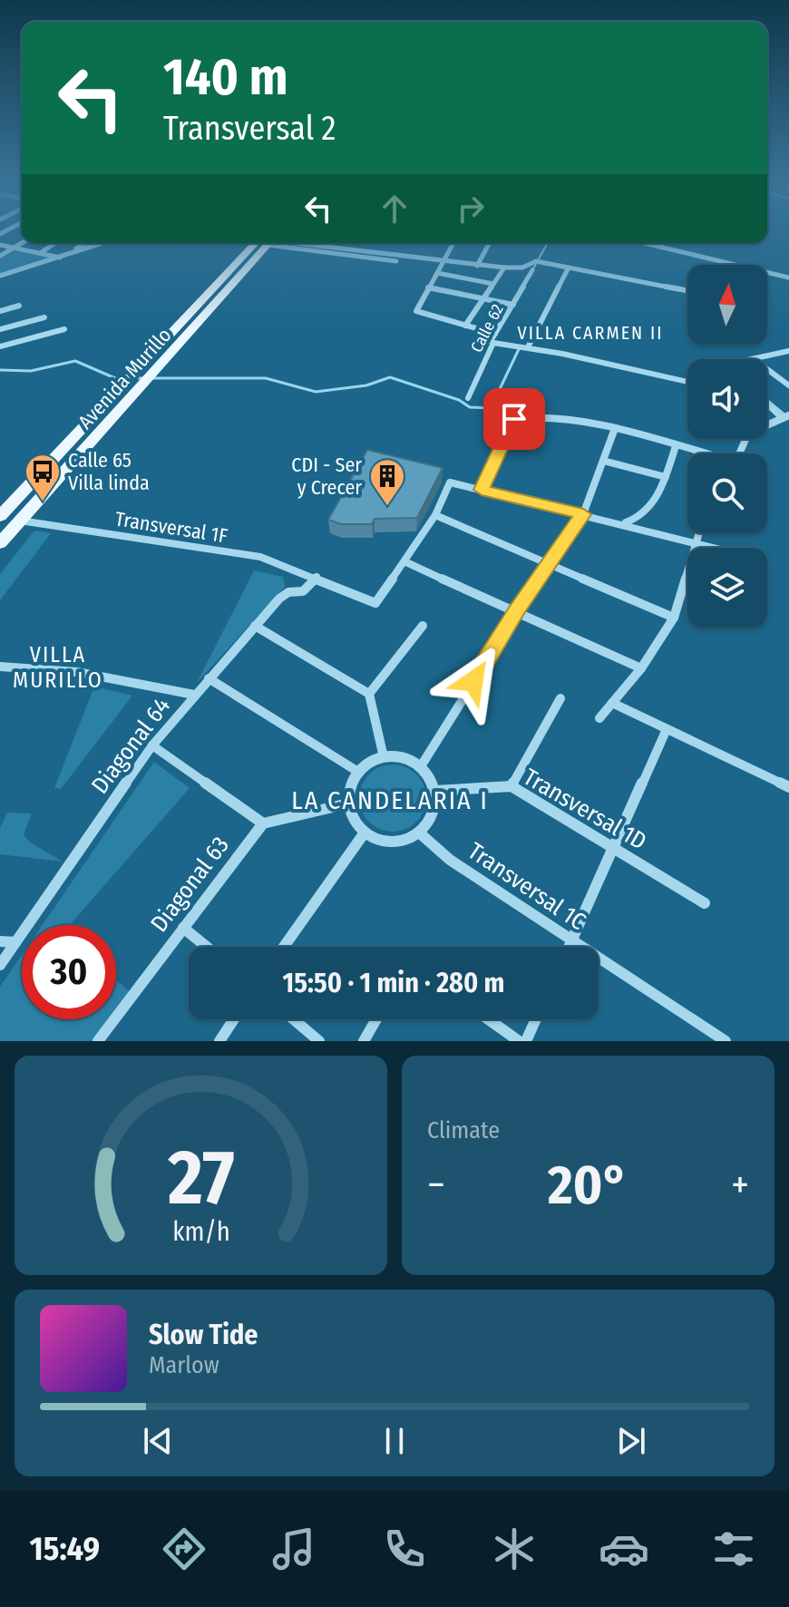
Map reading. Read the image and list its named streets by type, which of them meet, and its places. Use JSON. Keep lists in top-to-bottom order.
{
  "streets": {
    "main road": ["Avenida Murillo"],
    "street": [
      "Calle 62",
      "Transversal 1F",
      "Diagonal 64",
      "Transversal 1D",
      "Diagonal 63",
      "Transversal 1C"
    ]
  },
  "crossings": [
    ["Avenida Murillo", "Transversal 1F"],
    ["Transversal 1F", "Diagonal 64"],
    ["Transversal 1D", "Transversal 1C"]
  ],
  "districts": ["VILLA CARMEN II", "VILLA MURILLO", "LA CANDELARIA I"],
  "places": {
    "bus stop": ["Calle 65 Villa linda"],
    "building": ["CDI - Ser y Crecer"]
  },
  "north": "top",
  "page": {
    "turn": ["140 m", "Transversal 2"],
    "limit": "30",
    "trip": "15:50 · 1 min · 280 m",
    "tile": "Climate",
    "heat": ["−", "20°", "+"],
    "song": ["Slow Tide", "Marlow"],
    "tabs": "15:49",
    "gauge": ["27", "km/h"]
  }
}
